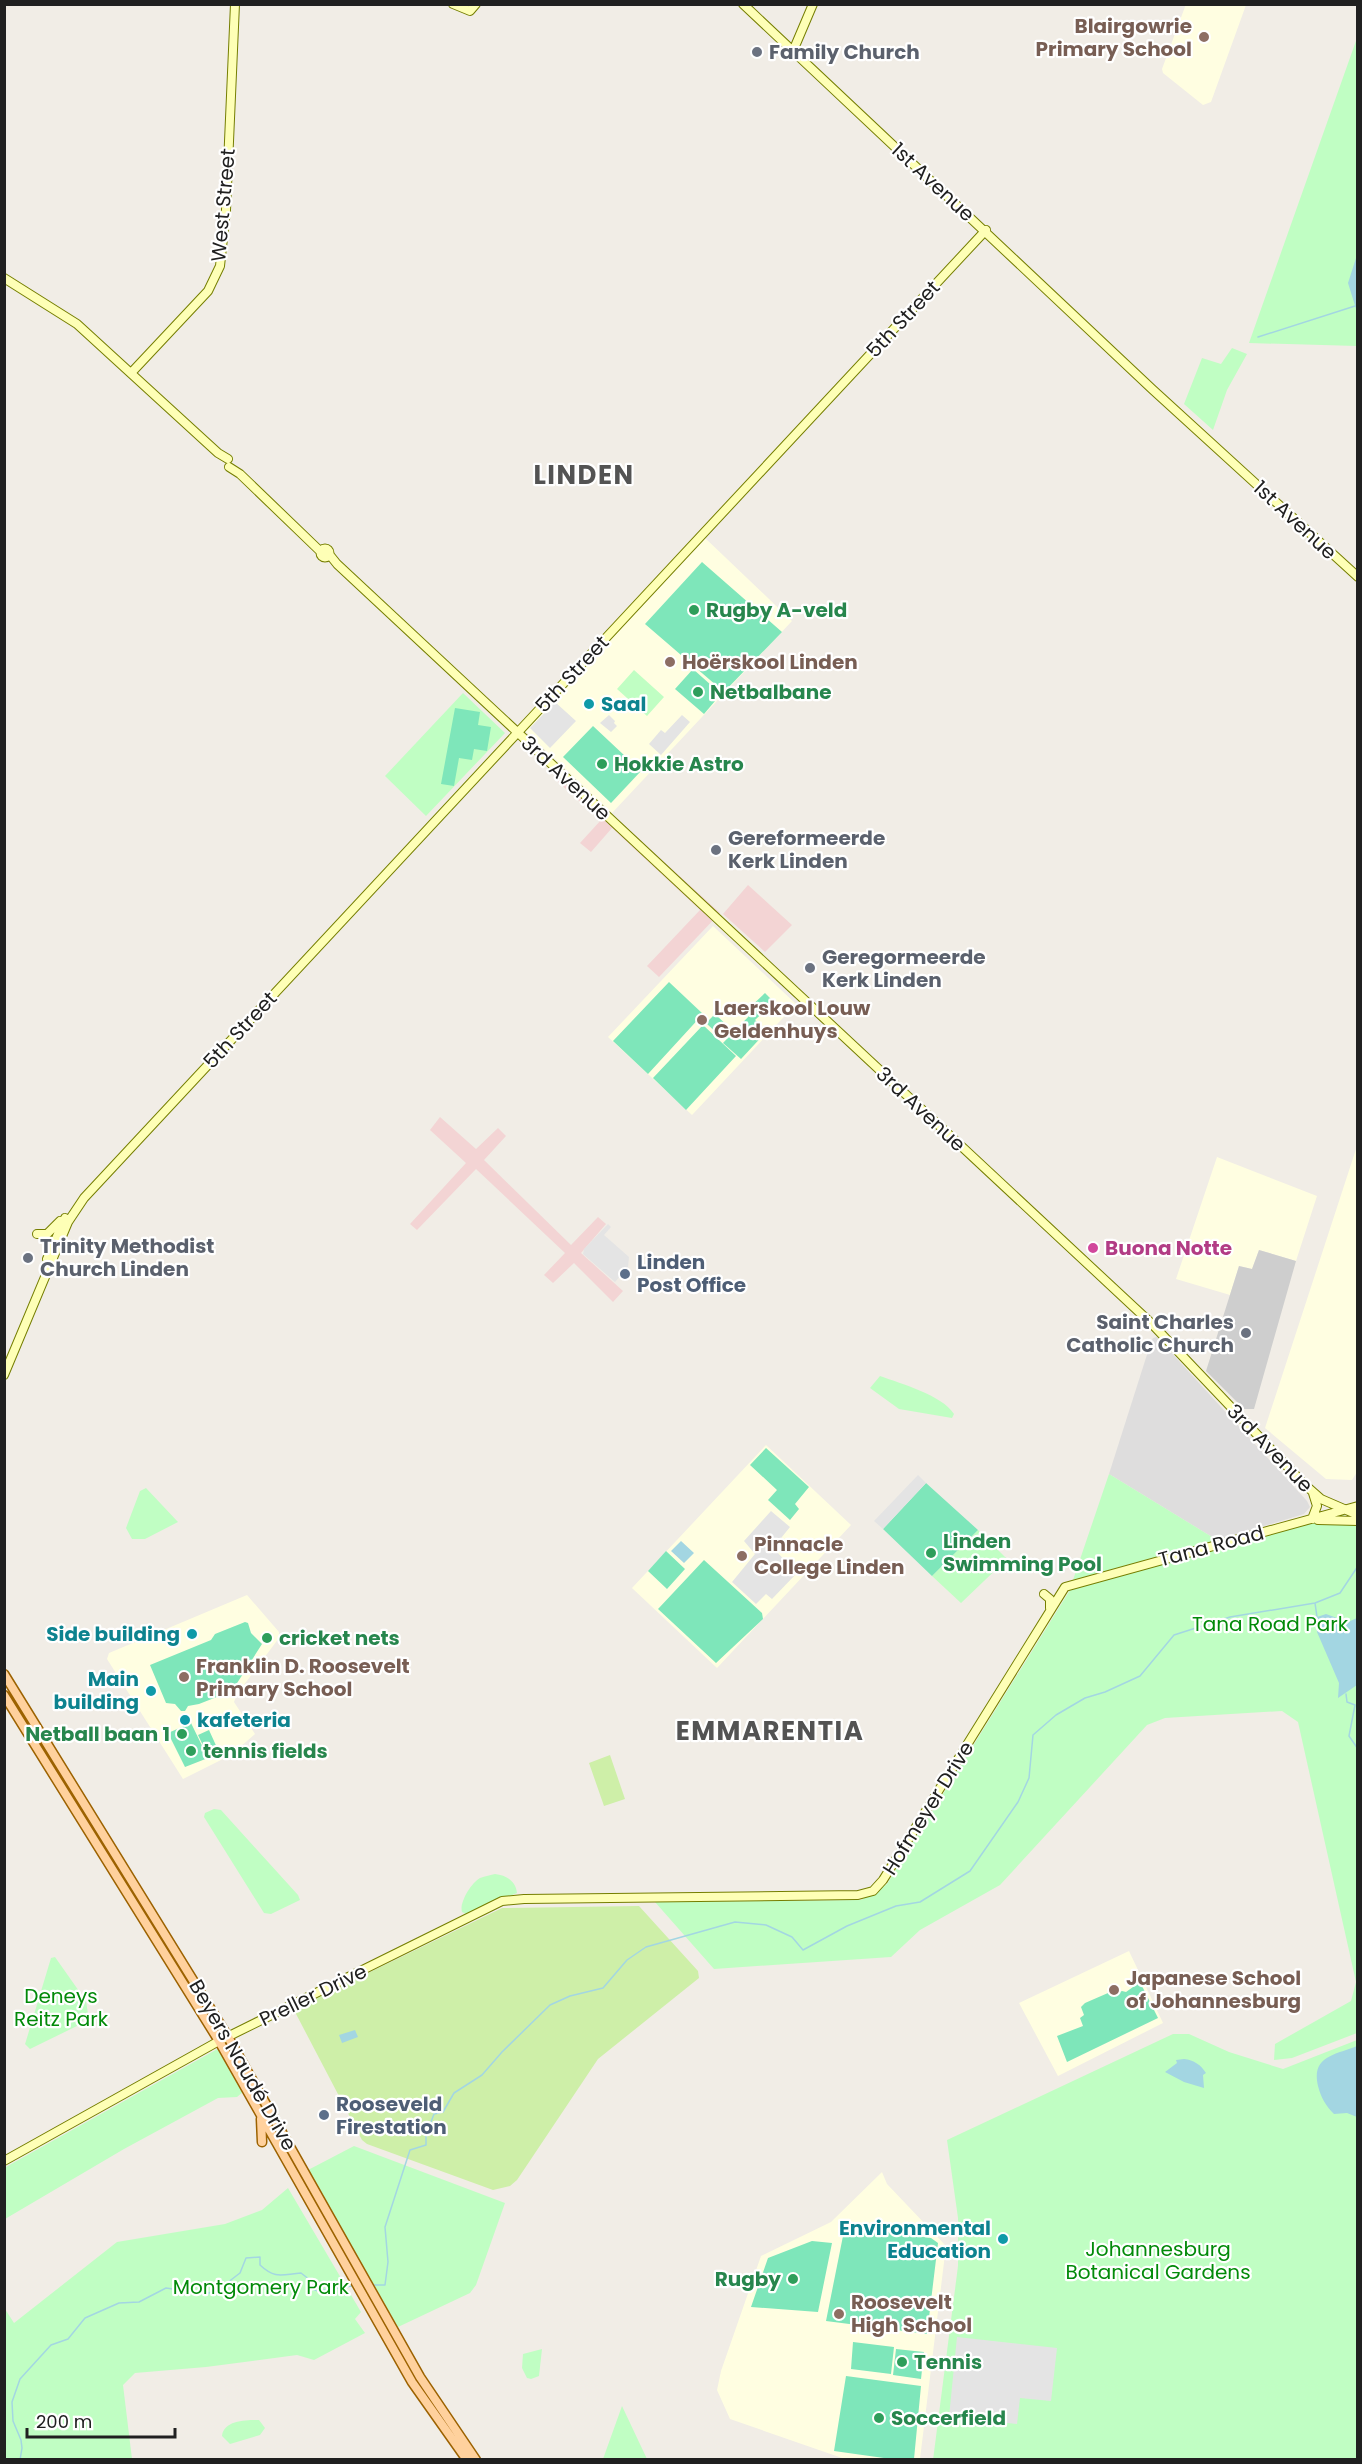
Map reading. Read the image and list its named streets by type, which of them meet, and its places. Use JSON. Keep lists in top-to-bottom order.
{
  "streets": {
    "main road": [
      "1st Avenue",
      "West Street",
      "5th Street",
      "3rd Avenue",
      "Tana Road",
      "Hofmeyer Drive",
      "Preller Drive",
      "Beyers Naudé Drive"
    ]
  },
  "crossings": [
    ["1st Avenue", "5th Street"],
    ["West Street", "3rd Avenue"],
    ["5th Street", "3rd Avenue"],
    ["3rd Avenue", "Tana Road"],
    ["Tana Road", "Hofmeyer Drive"],
    ["Hofmeyer Drive", "Preller Drive"],
    ["Preller Drive", "Beyers Naudé Drive"]
  ],
  "districts": ["LINDEN", "EMMARENTIA"],
  "parks": [
    "Tana Road Park",
    "Deneys Reitz Park",
    "Johannesburg Botanical Gardens",
    "Montgomery Park"
  ],
  "places": [
    "Blairgowrie Primary School",
    "Family Church",
    "Rugby A-veld",
    "Hoërskool Linden",
    "Netbalbane",
    "Saal",
    "Hokkie Astro",
    "Gereformeerde Kerk Linden",
    "Geregormeerde Kerk Linden",
    "Laerskool Louw Geldenhuys",
    "Buona Notte",
    "Trinity Methodist Church Linden",
    "Linden Post Office",
    "Saint Charles Catholic Church",
    "Linden Swimming Pool",
    "Pinnacle College Linden",
    "Side building",
    "cricket nets",
    "Franklin D. Roosevelt Primary School",
    "Main building",
    "kafeteria",
    "Netball baan 1",
    "tennis fields",
    "Japanese School of Johannesburg",
    "Rooseveld Firestation",
    "Environmental Education",
    "Rugby",
    "Roosevelt High School",
    "Tennis",
    "Soccerfield"
  ],
  "scale_bar": "200 m"
}
